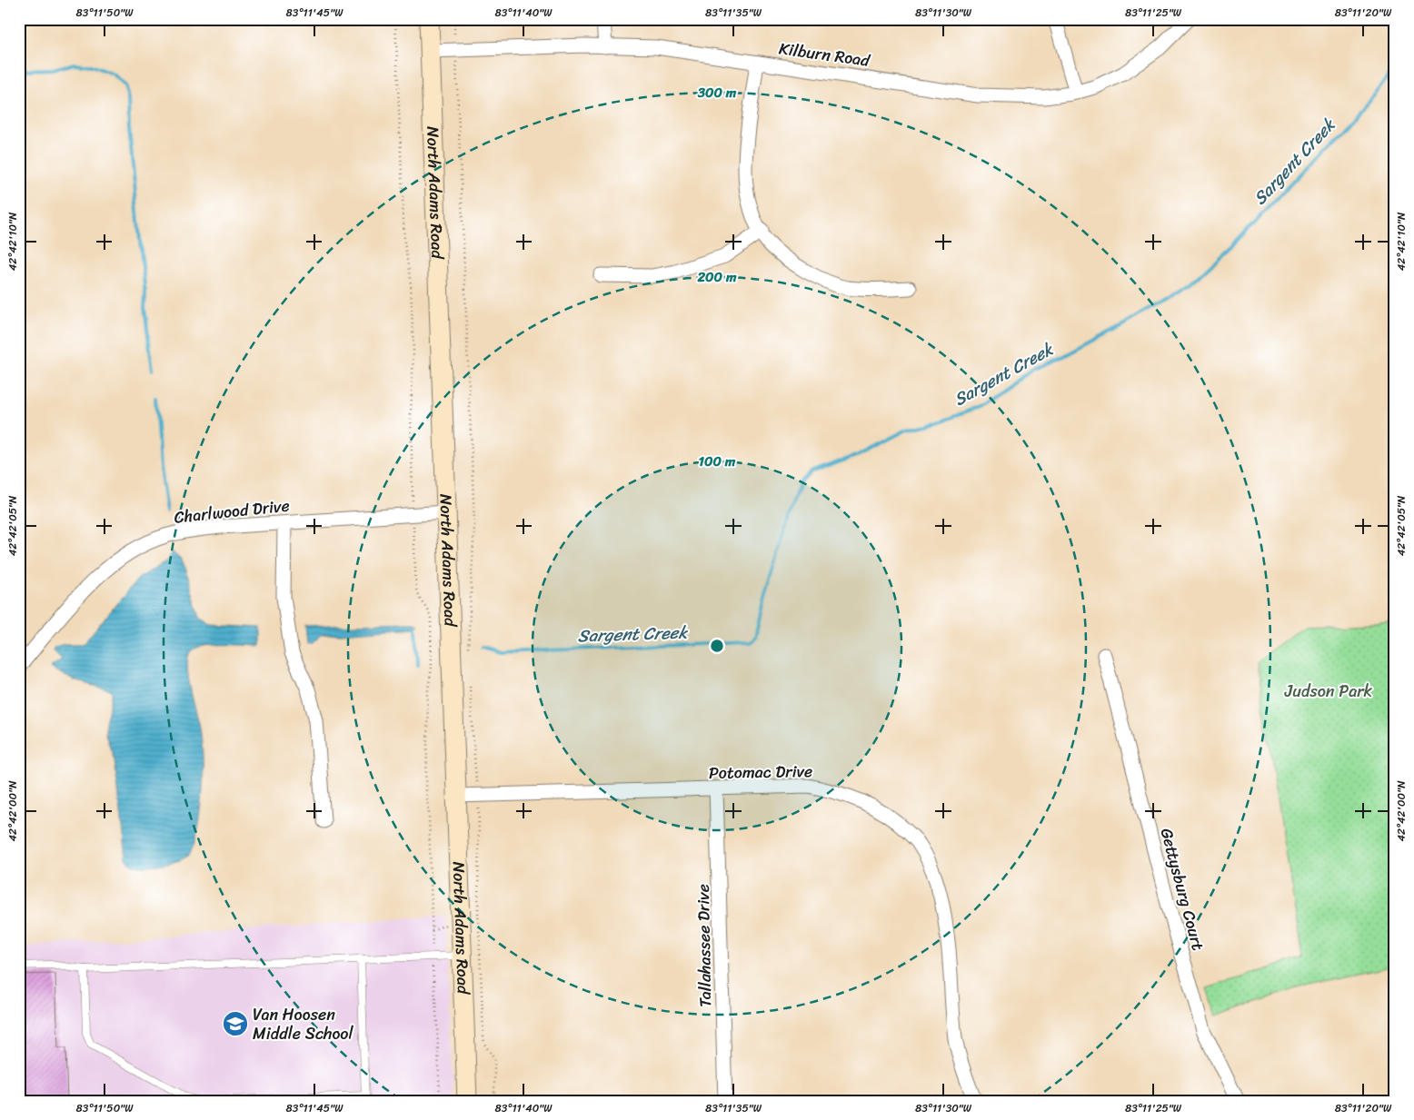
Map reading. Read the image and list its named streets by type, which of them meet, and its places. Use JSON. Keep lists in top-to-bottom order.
{
  "streets": {
    "main road": ["North Adams Road"],
    "street": [
      "Kilburn Road",
      "Charlwood Drive",
      "Potomac Drive",
      "Gettysburg Court",
      "Tallahassee Drive"
    ]
  },
  "crossings": [
    ["Kilburn Road", "North Adams Road"],
    ["North Adams Road", "Charlwood Drive"],
    ["North Adams Road", "Potomac Drive"],
    ["Potomac Drive", "Tallahassee Drive"]
  ],
  "water": ["Sargent Creek"],
  "parks": ["Judson Park"],
  "places": {
    "school or university": ["Van Hoosen Middle School"]
  },
  "coordinates": [
    "83°11'50\"W",
    "83°11'45\"W",
    "83°11'40\"W",
    "83°11'35\"W",
    "83°11'30\"W",
    "83°11'25\"W",
    "83°11'20\"W",
    "42°42'10\"N",
    "42°42'05\"N",
    "42°42'00\"N"
  ],
  "rings": ["300 m", "200 m", "100 m"]
}
